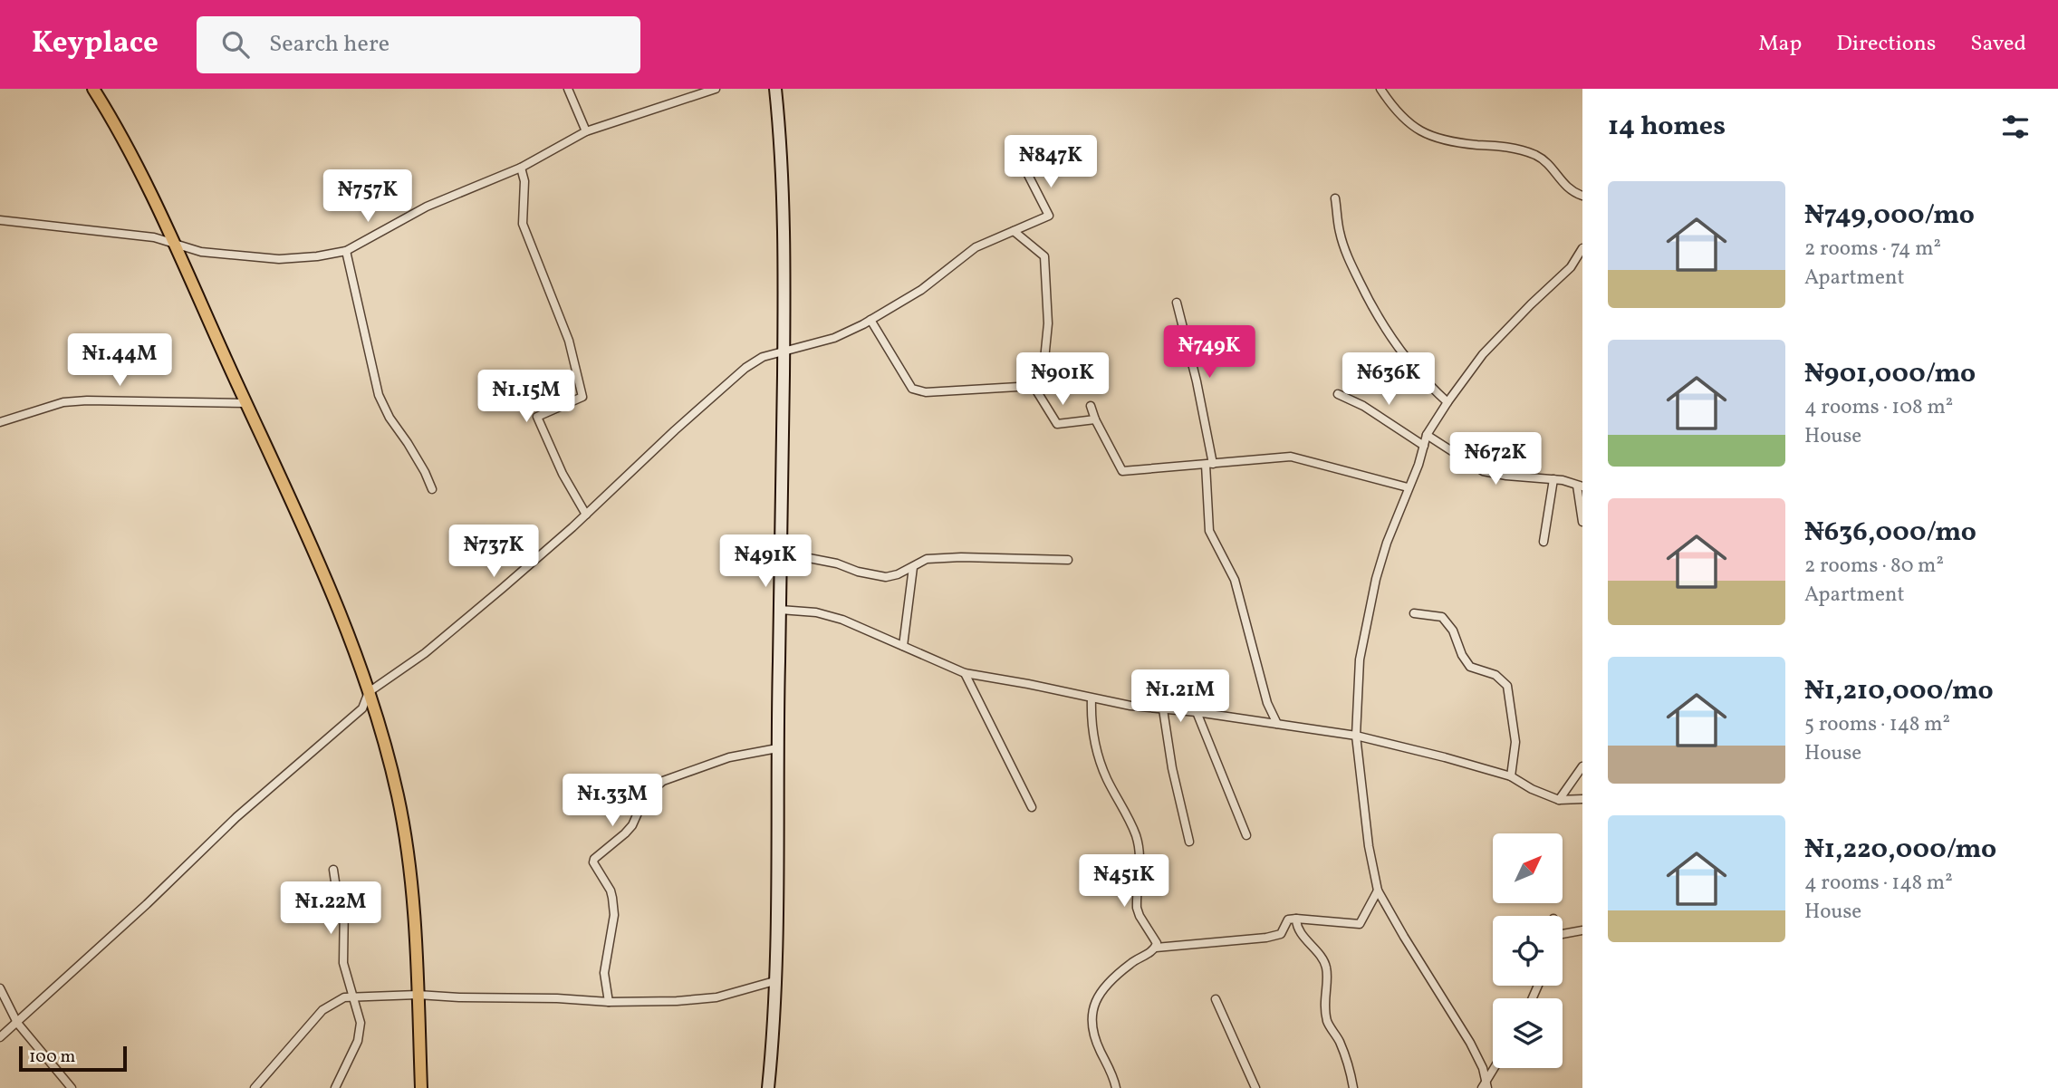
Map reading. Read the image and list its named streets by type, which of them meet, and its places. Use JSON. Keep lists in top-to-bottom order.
{
  "scale_bar": "100 m",
  "north": "top right",
  "page": {
    "header": "Keyplace",
    "search": "Search here",
    "nav": ["Map", "Directions", "Saved"],
    "heading": "14 homes",
    "price": [
      "₦847K",
      "₦757K",
      "₦749K",
      "₦1.44M",
      "₦901K",
      "₦636K",
      "₦1.15M",
      "₦672K",
      "₦737K",
      "₦491K",
      "₦1.21M",
      "₦1.33M",
      "₦451K",
      "₦1.22M"
    ],
    "list": [
      {
        "name": "₦749,000/mo",
        "note": "2 rooms · 74 m² · Apartment"
      },
      {
        "name": "₦901,000/mo",
        "note": "4 rooms · 108 m² · House"
      },
      {
        "name": "₦636,000/mo",
        "note": "2 rooms · 80 m² · Apartment"
      },
      {
        "name": "₦1,210,000/mo",
        "note": "5 rooms · 148 m² · House"
      },
      {
        "name": "₦1,220,000/mo",
        "note": "4 rooms · 148 m² · House"
      }
    ],
    "scale": "100 m"
  }
}
